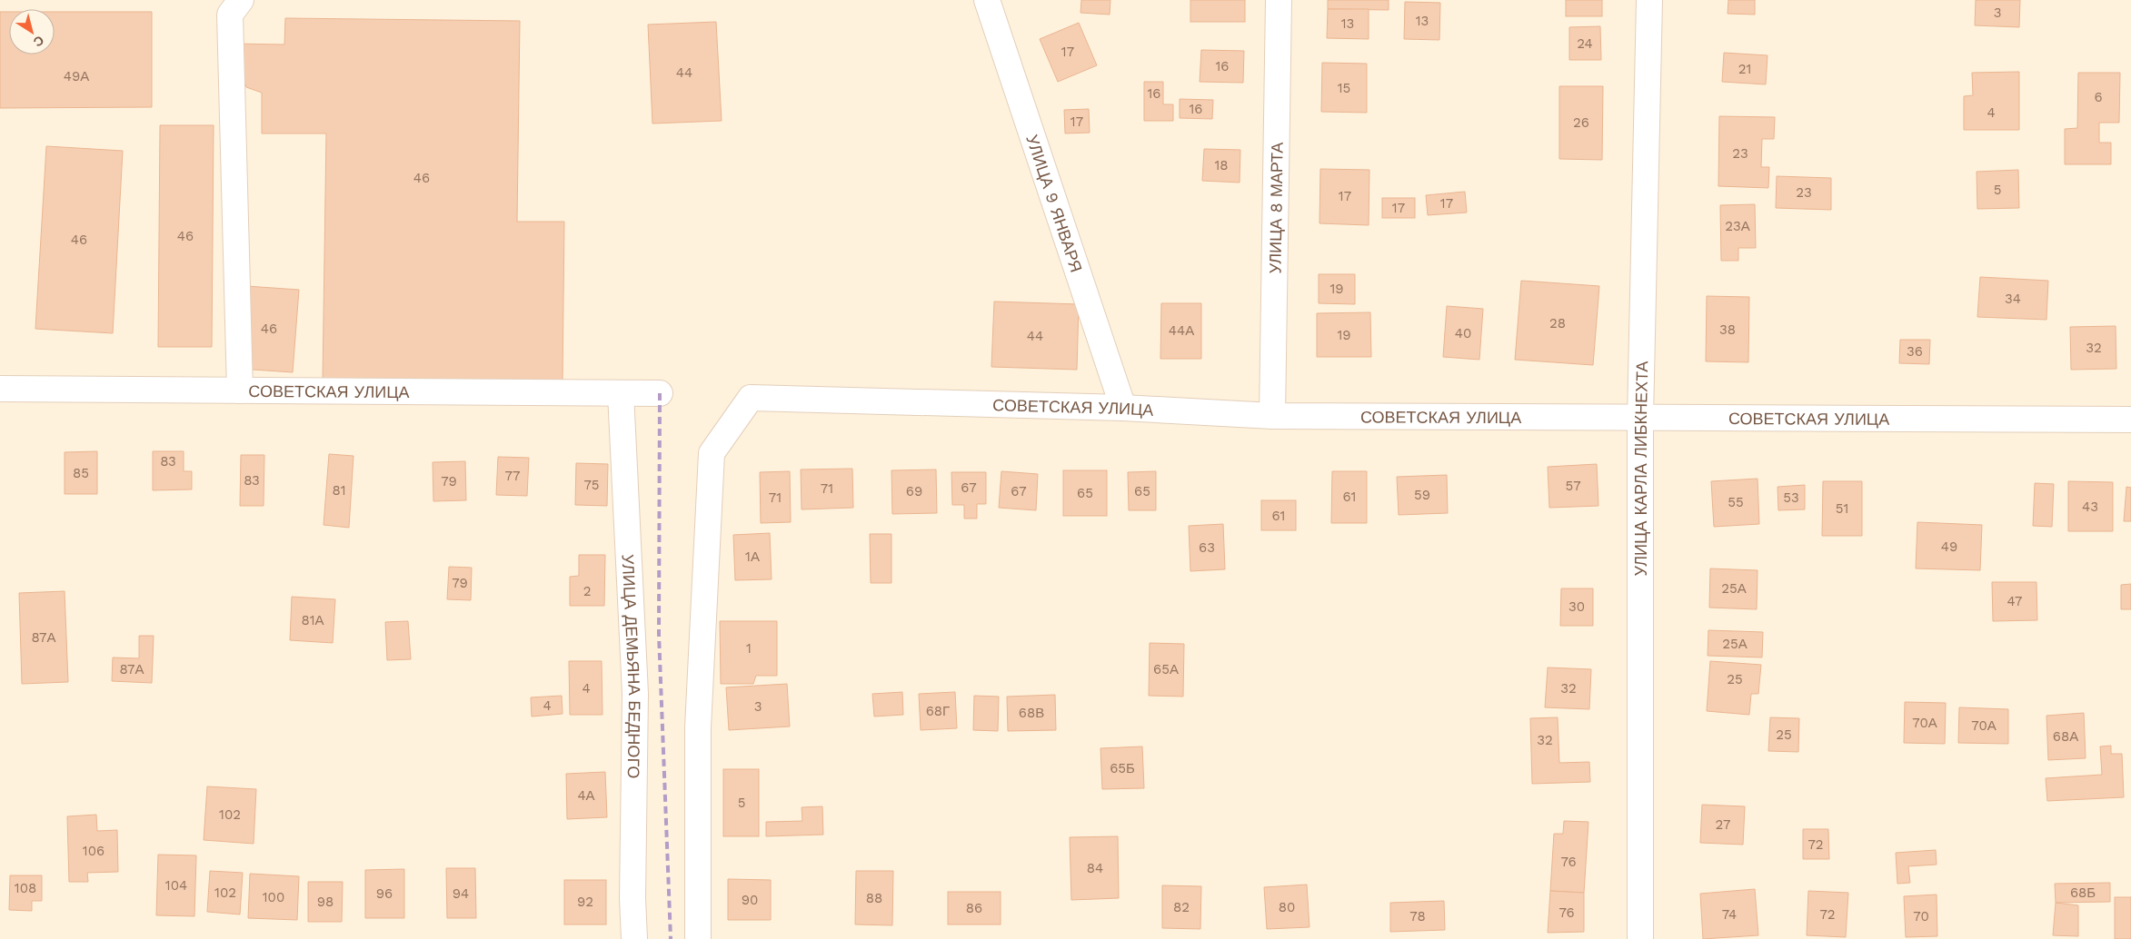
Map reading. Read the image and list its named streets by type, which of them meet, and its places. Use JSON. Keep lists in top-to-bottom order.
{
  "streets": {
    "street": [
      "УЛИЦА 9 ЯНВАРЯ",
      "УЛИЦА 8 МАРТА",
      "СОВЕТСКАЯ УЛИЦА",
      "УЛИЦА КАРЛА ЛИБКНЕХТА",
      "УЛИЦА ДЕМЬЯНА БЕДНОГО"
    ]
  },
  "crossings": [
    ["УЛИЦА 9 ЯНВАРЯ", "СОВЕТСКАЯ УЛИЦА"],
    ["УЛИЦА 8 МАРТА", "СОВЕТСКАЯ УЛИЦА"],
    ["СОВЕТСКАЯ УЛИЦА", "УЛИЦА КАРЛА ЛИБКНЕХТА"],
    ["СОВЕТСКАЯ УЛИЦА", "УЛИЦА ДЕМЬЯНА БЕДНОГО"]
  ],
  "house_numbers": [
    "3",
    "13",
    "13",
    "24",
    "17",
    "16",
    "21",
    "44",
    "49А",
    "15",
    "16",
    "6",
    "16",
    "4",
    "17",
    "26",
    "23",
    "18",
    "46",
    "5",
    "23",
    "17",
    "17",
    "17",
    "23А",
    "46",
    "46",
    "19",
    "34",
    "28",
    "46",
    "38",
    "44А",
    "40",
    "19",
    "44",
    "32",
    "36",
    "83",
    "85",
    "77",
    "83",
    "79",
    "75",
    "57",
    "67",
    "71",
    "81",
    "69",
    "67",
    "65",
    "65",
    "59",
    "61",
    "71",
    "53",
    "55",
    "43",
    "51",
    "61",
    "49",
    "63",
    "1А",
    "79",
    "25А",
    "2",
    "47",
    "30",
    "81А",
    "87А",
    "25А",
    "1",
    "87А",
    "65А",
    "25",
    "4",
    "32",
    "4",
    "3",
    "68Г",
    "68В",
    "70А",
    "70А",
    "25",
    "68А",
    "32",
    "65Б",
    "4А",
    "5",
    "102",
    "27",
    "72",
    "106",
    "76",
    "84",
    "104",
    "108",
    "102",
    "68Б",
    "96",
    "94",
    "100",
    "88",
    "90",
    "98",
    "92",
    "82",
    "80",
    "86",
    "76",
    "74",
    "72",
    "78",
    "70"
  ],
  "north": "bottom right"
}
